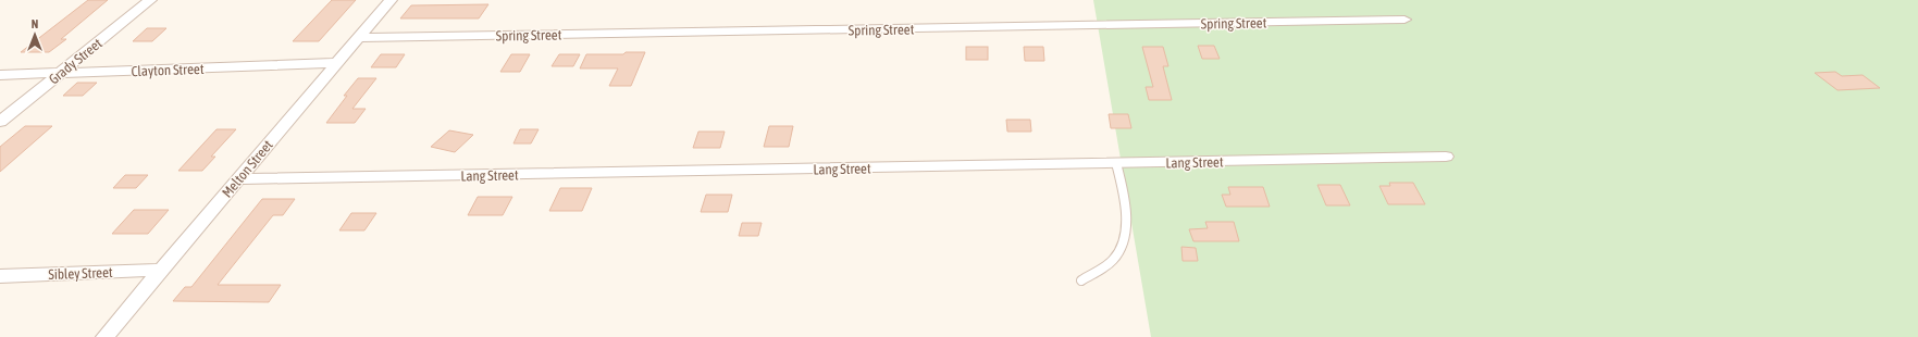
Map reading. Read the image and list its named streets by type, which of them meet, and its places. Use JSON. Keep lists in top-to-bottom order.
{
  "streets": {
    "street": [
      "Spring Street",
      "Grady Street",
      "Clayton Street",
      "Lang Street",
      "Melton Street",
      "Sibley Street"
    ]
  },
  "crossings": [
    ["Spring Street", "Melton Street"],
    ["Grady Street", "Clayton Street"],
    ["Clayton Street", "Melton Street"],
    ["Lang Street", "Melton Street"],
    ["Melton Street", "Sibley Street"]
  ],
  "north": "top"
}
